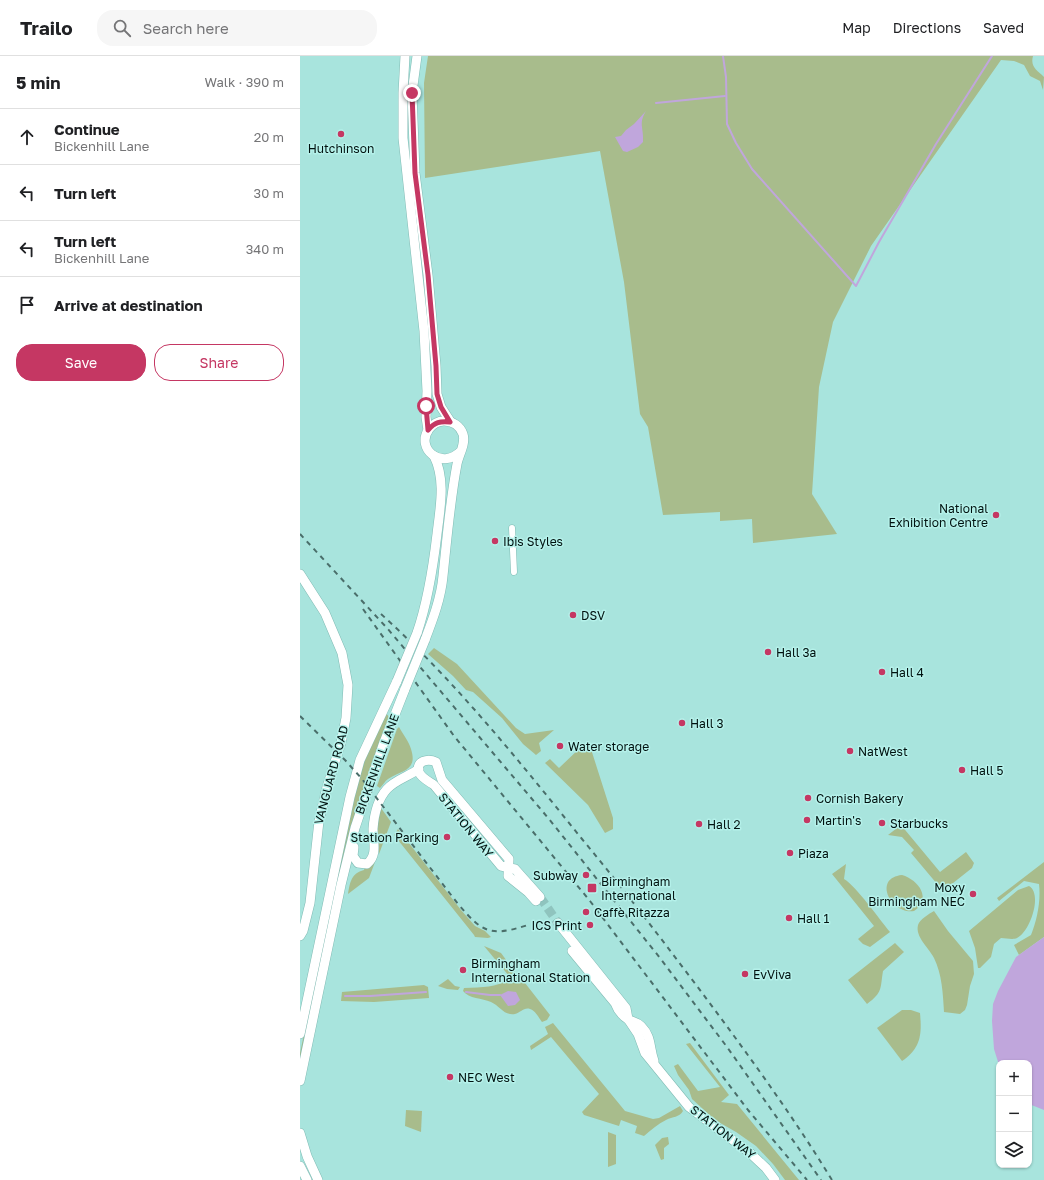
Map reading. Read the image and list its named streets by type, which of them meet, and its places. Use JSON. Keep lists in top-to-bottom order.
{
  "streets": {
    "main road": ["BICKENHILL LANE", "VANGUARD ROAD", "STATION WAY"]
  },
  "places": {
    "other": [
      "Hutchinson",
      "National Exhibition Centre",
      "Ibis Styles",
      "DSV",
      "Hall 3a",
      "Hall 4",
      "Hall 3",
      "Water storage",
      "NatWest",
      "Hall 5",
      "Cornish Bakery",
      "Martin's",
      "Starbucks",
      "Hall 2",
      "Station Parking",
      "Piaza",
      "Subway",
      "Moxy Birmingham NEC",
      "Caffè Ritazza",
      "Hall 1",
      "ICS Print",
      "Birmingham International Station",
      "EvViva",
      "NEC West"
    ],
    "transit": ["Birmingham International"]
  },
  "page": {
    "header": "Trailo",
    "search": "Search here",
    "nav": ["Map", "Directions", "Saved"],
    "heading": ["5 min", "Walk · 390 m"],
    "list": [
      ["Continue", "Bickenhill Lane", "20 m"],
      ["Turn left", "30 m"],
      ["Turn left", "Bickenhill Lane", "340 m"],
      "Arrive at destination"
    ],
    "buttons": ["Save", "Share"],
    "map_buttons": ["+", "−"]
  }
}
